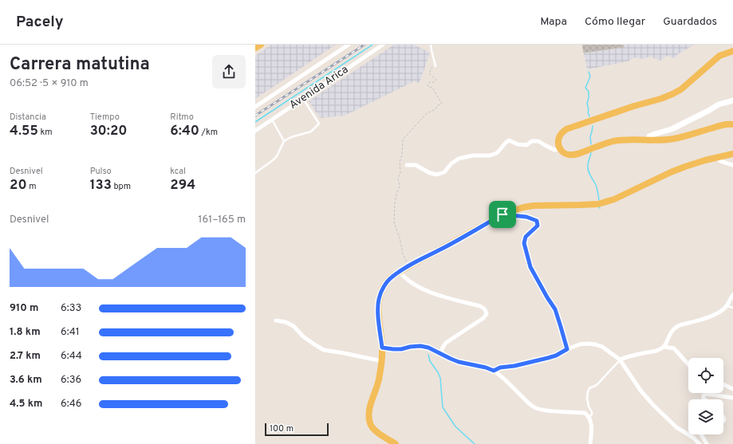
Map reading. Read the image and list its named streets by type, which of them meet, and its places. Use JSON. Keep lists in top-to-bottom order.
{
  "streets": {
    "street": ["Avenida Arica"]
  },
  "scale_bar": "100 m",
  "page": {
    "header": "Pacely",
    "nav": ["Mapa", "Cómo llegar", "Guardados"],
    "heading": ["Carrera matutina", "06:52 · 5 × 910 m"],
    "stats": [
      ["Distancia", "4.55 km"],
      ["Tiempo", "30:20"],
      ["Ritmo", "6:40 /km"],
      ["Desnivel", "20 m"],
      ["Pulso", "133 bpm"],
      ["kcal", "294"]
    ],
    "chart": ["Desnivel", "161–165 m"],
    "list": [
      {
        "name": "910 m",
        "note": "6:33"
      },
      {
        "name": "1.8 km",
        "note": "6:41"
      },
      {
        "name": "2.7 km",
        "note": "6:44"
      },
      {
        "name": "3.6 km",
        "note": "6:36"
      },
      {
        "name": "4.5 km",
        "note": "6:46"
      }
    ],
    "scale": "100 m"
  }
}
